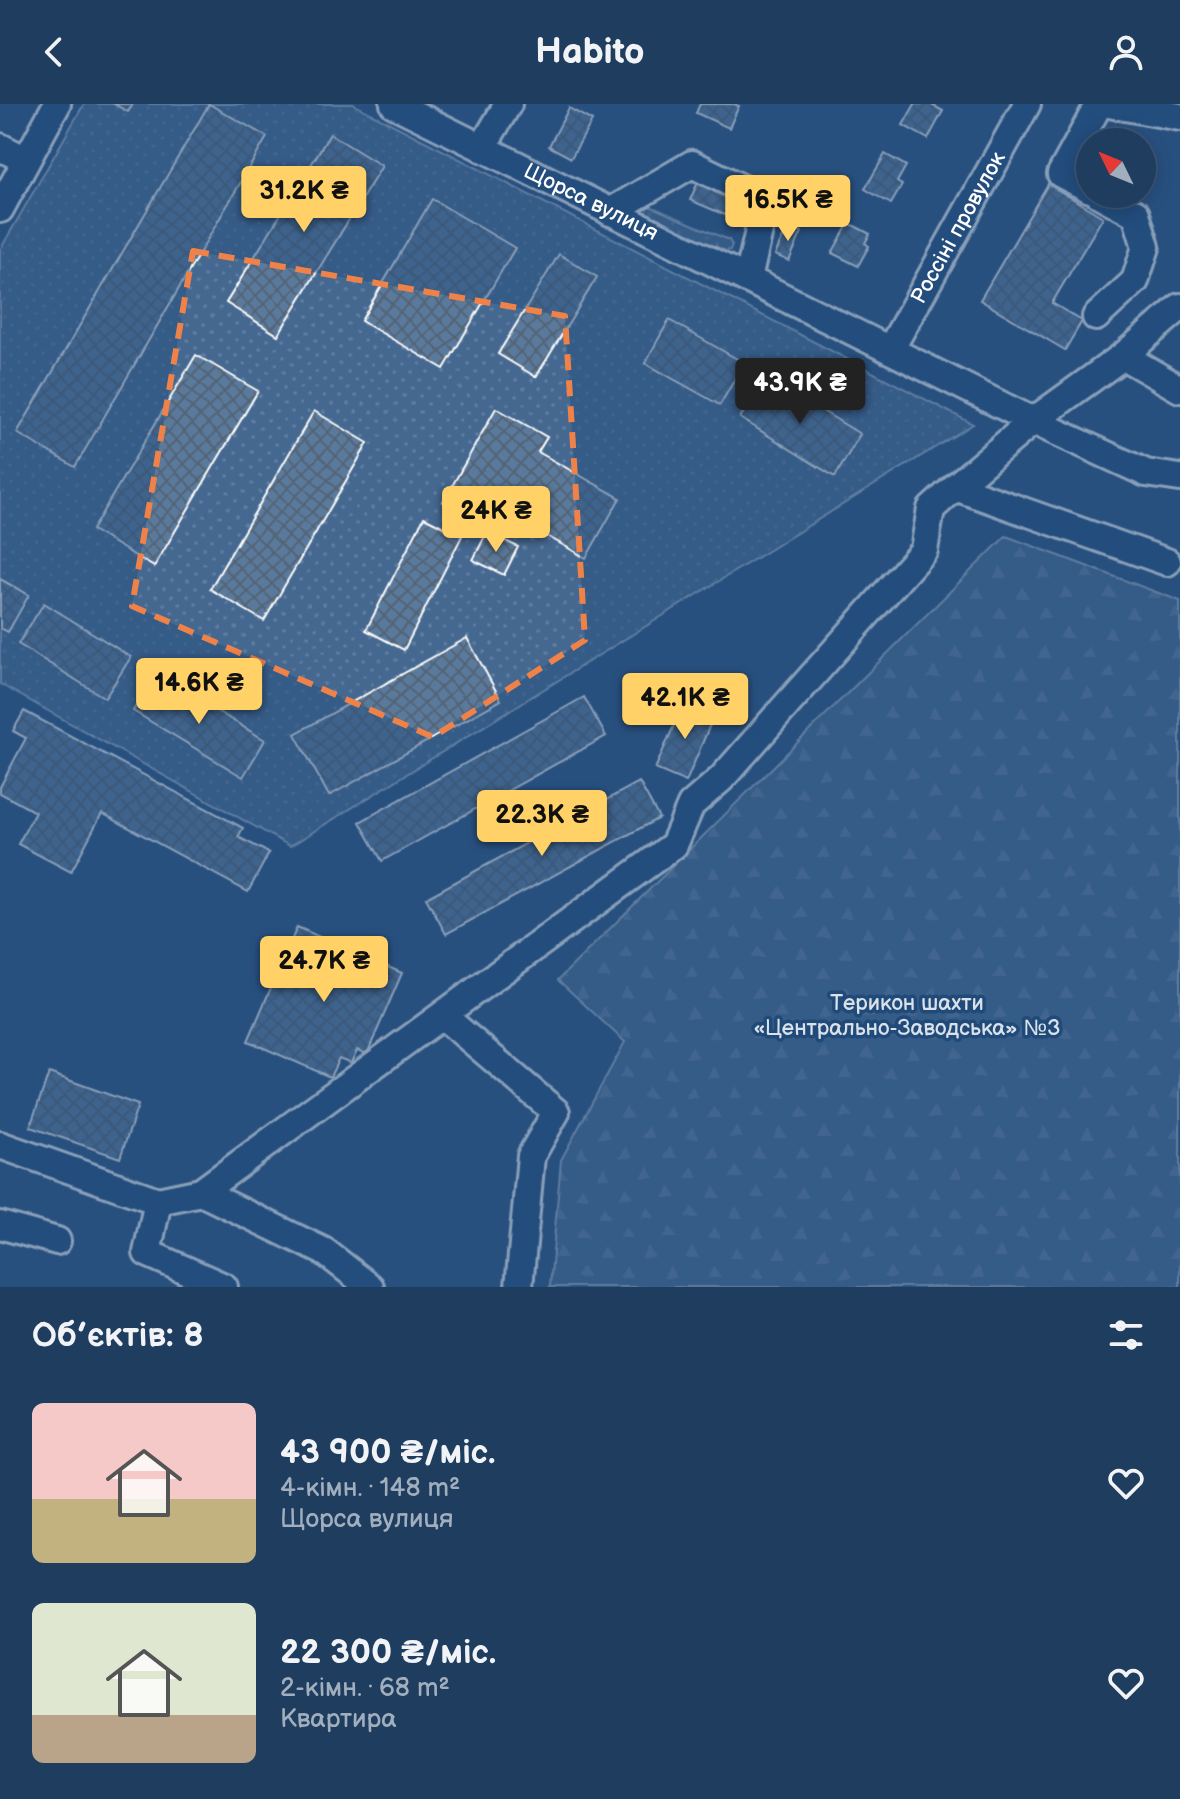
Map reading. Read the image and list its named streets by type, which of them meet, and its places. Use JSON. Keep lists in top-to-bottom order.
{
  "streets": {
    "street": ["Щорса вулиця", "Россіні провулок"]
  },
  "crossings": [
    ["Щорса вулиця", "Россіні провулок"]
  ],
  "parks": ["Терикон шахти «Центрально-Заводська» №3"],
  "north": "top left",
  "page": {
    "header": "Habito",
    "price": [
      "31.2K ₴",
      "16.5K ₴",
      "43.9K ₴",
      "24K ₴",
      "14.6K ₴",
      "42.1K ₴",
      "22.3K ₴",
      "24.7K ₴"
    ],
    "heading": "Об’єктів: 8",
    "list": [
      {
        "name": "43 900 ₴/міс.",
        "note": "4-кімн. · 148 m² · Щорса вулиця"
      },
      {
        "name": "22 300 ₴/міс.",
        "note": "2-кімн. · 68 m² · Квартира"
      }
    ]
  }
}
